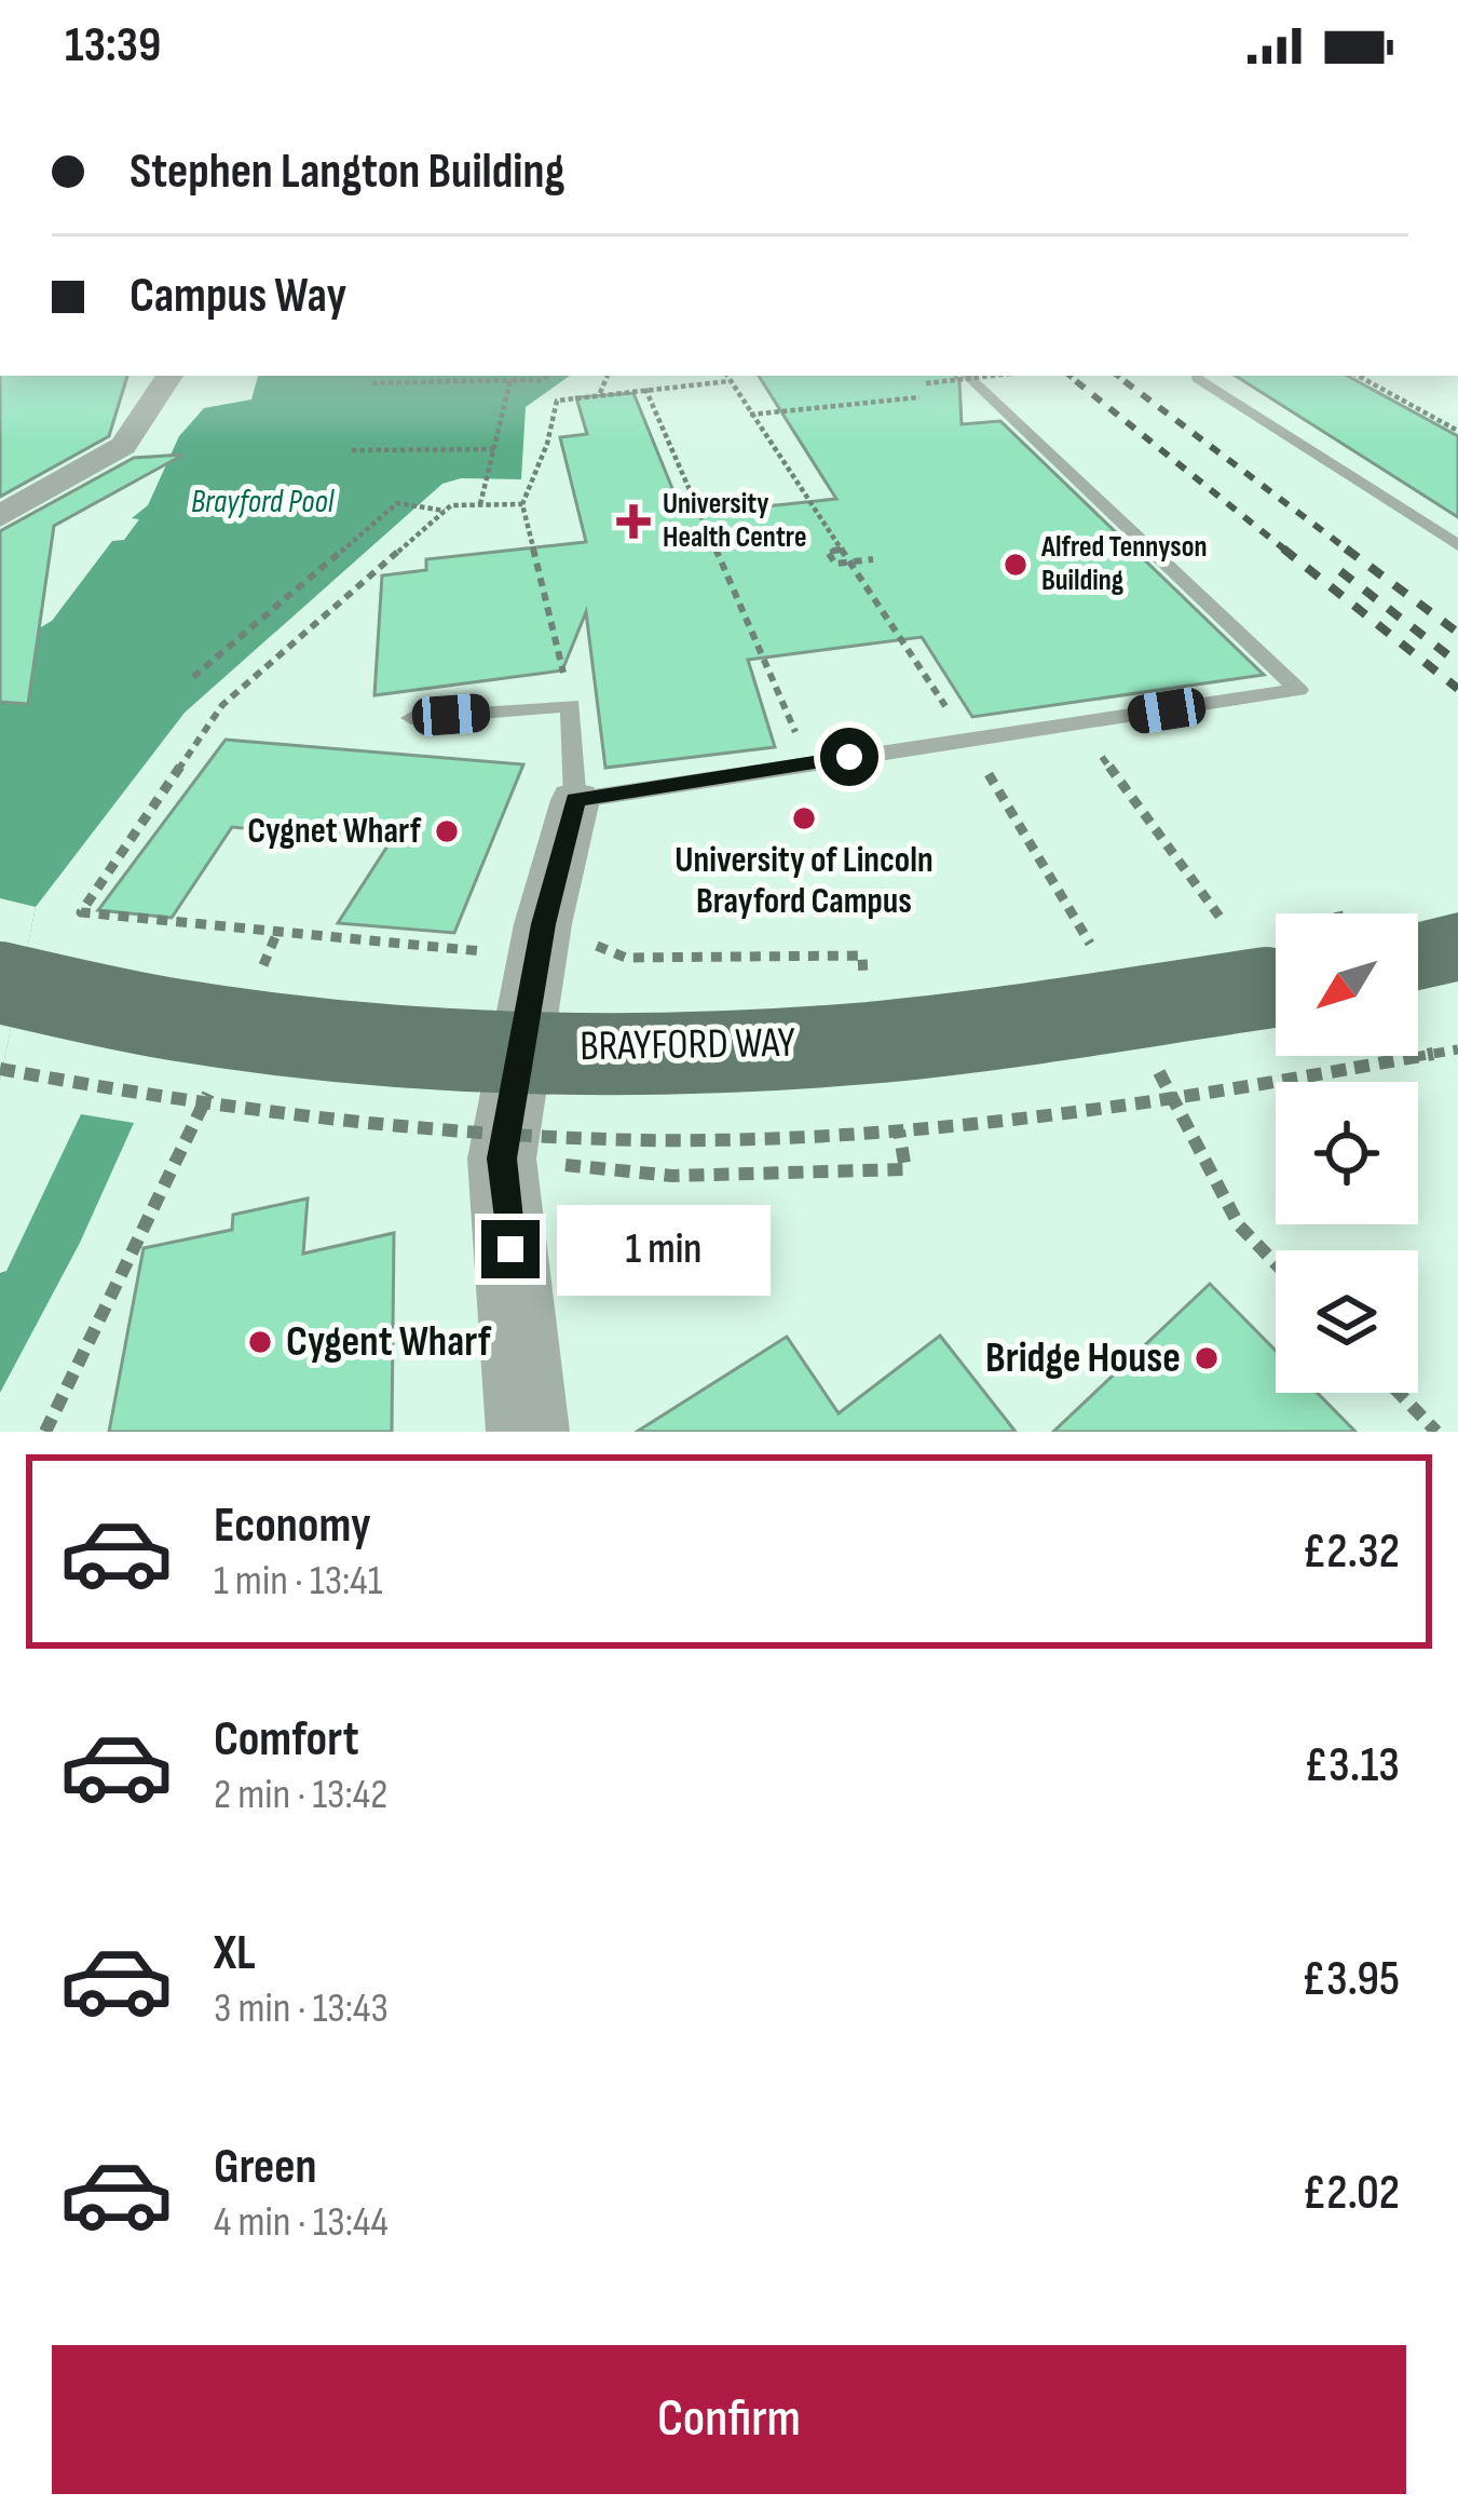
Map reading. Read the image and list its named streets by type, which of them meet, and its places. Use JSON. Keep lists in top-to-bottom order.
{
  "streets": {
    "main road": ["BRAYFORD WAY"]
  },
  "water": ["Brayford Pool"],
  "places": {
    "health": ["University Health Centre"],
    "other": [
      "Alfred Tennyson Building",
      "University of Lincoln Brayford Campus",
      "Cygnet Wharf",
      "Cygent Wharf",
      "Bridge House"
    ]
  },
  "north": "bottom left",
  "page": {
    "status": "13:39",
    "banner": ["Stephen Langton Building", "Campus Way"],
    "bubble": "1 min",
    "list": [
      {
        "name": "Economy",
        "note": "1 min · 13:41",
        "value": "£2.32"
      },
      {
        "name": "Comfort",
        "note": "2 min · 13:42",
        "value": "£3.13"
      },
      {
        "name": "XL",
        "note": "3 min · 13:43",
        "value": "£3.95"
      },
      {
        "name": "Green",
        "note": "4 min · 13:44",
        "value": "£2.02"
      }
    ],
    "buttons": "Confirm"
  }
}
